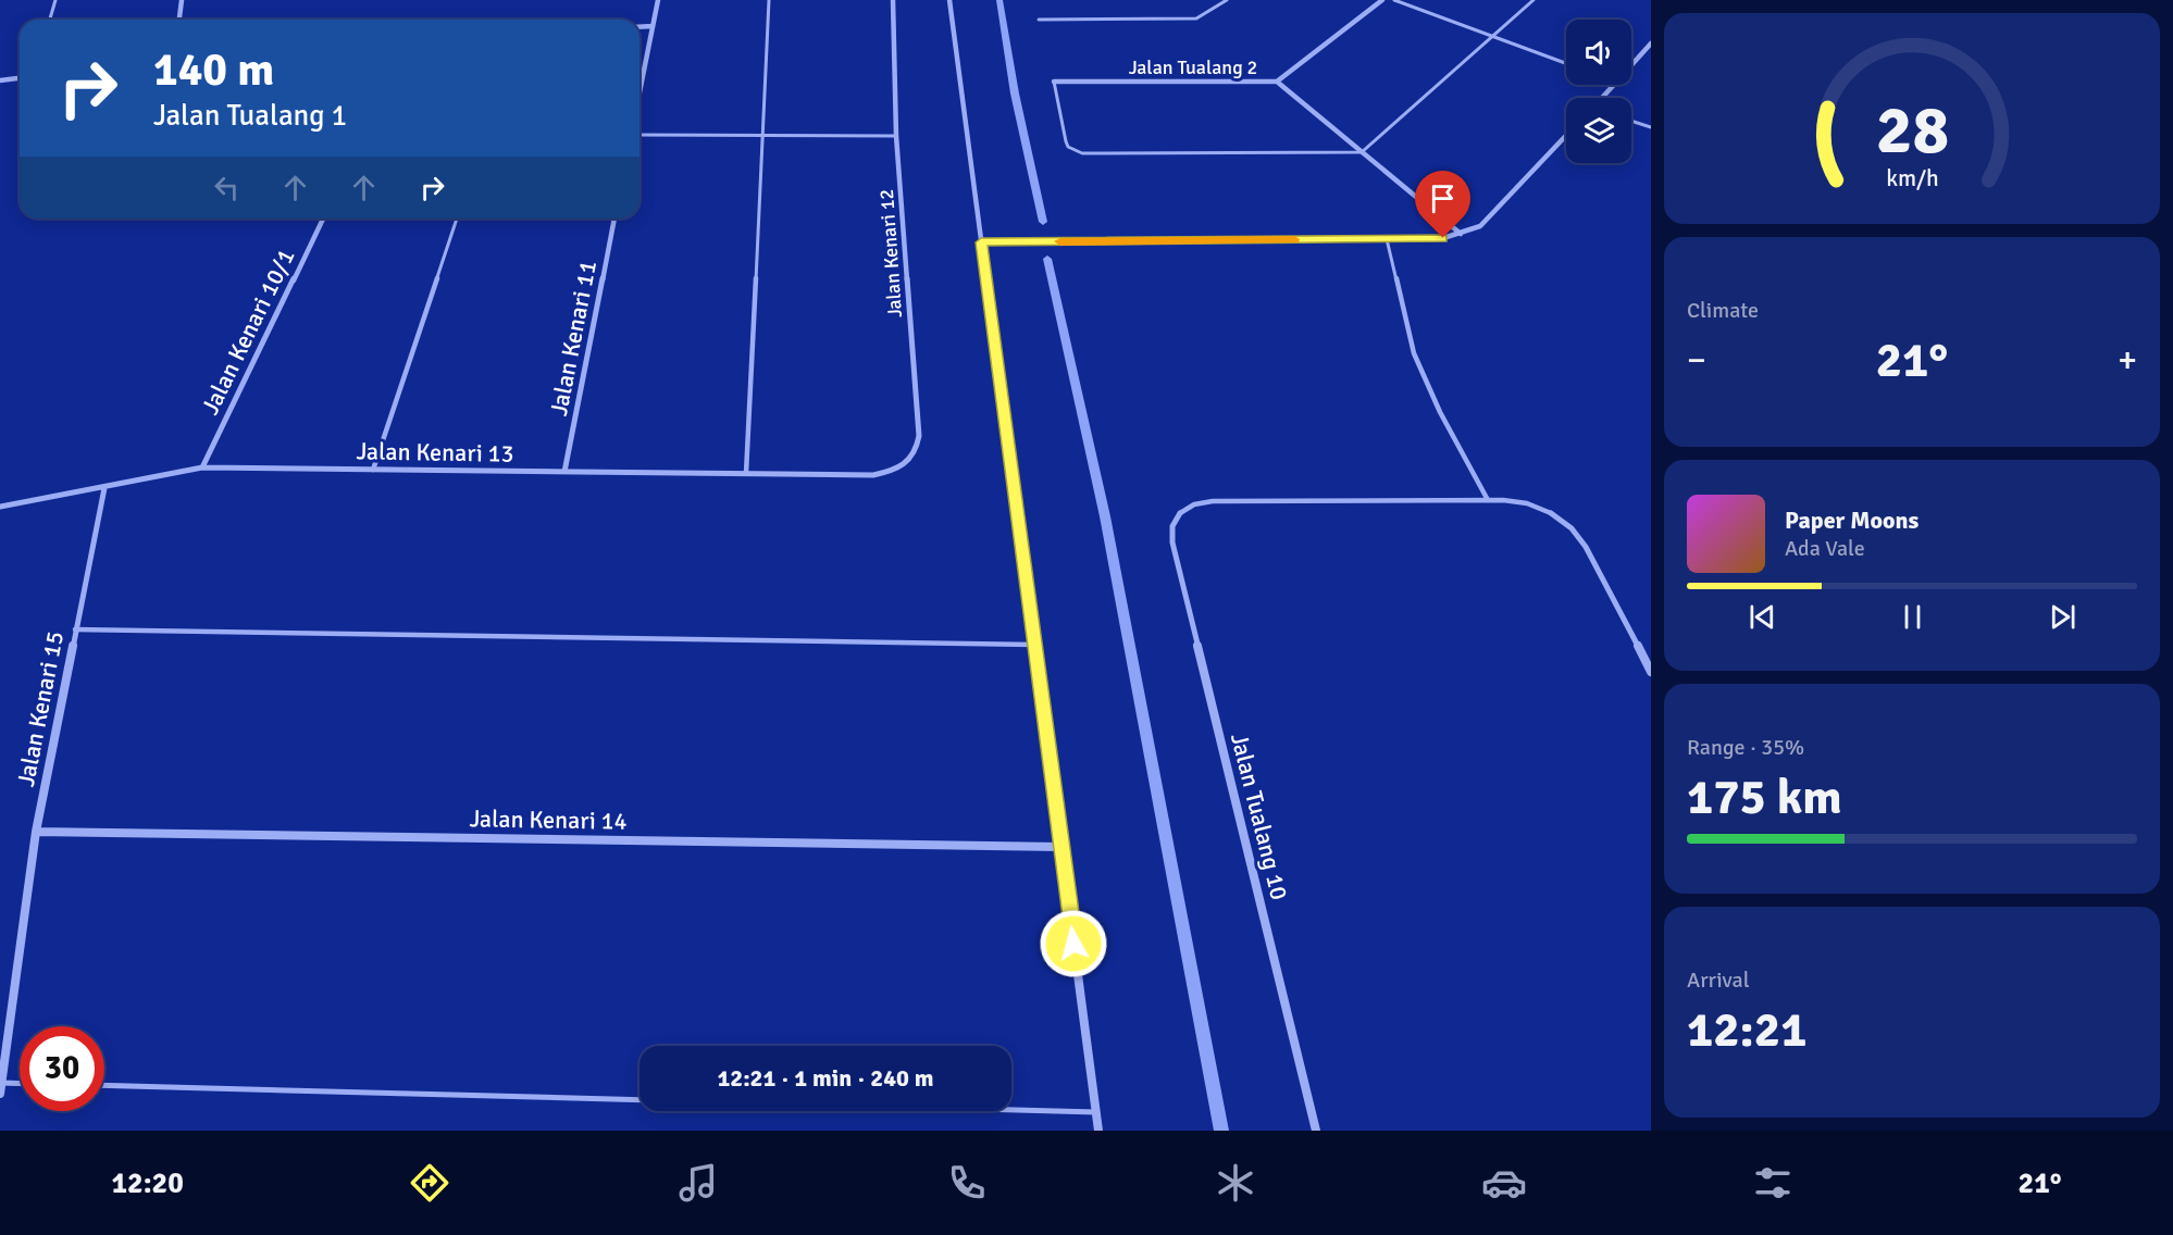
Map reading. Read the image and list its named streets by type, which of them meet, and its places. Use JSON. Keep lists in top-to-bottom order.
{
  "streets": {
    "street": [
      "Jalan Tualang 2",
      "Jalan Kenari 12",
      "Jalan Kenari 10/1",
      "Jalan Kenari 11",
      "Jalan Kenari 13",
      "Jalan Kenari 15",
      "Jalan Tualang 10",
      "Jalan Kenari 14"
    ]
  },
  "crossings": [
    ["Jalan Kenari 12", "Jalan Kenari 13"],
    ["Jalan Kenari 10/1", "Jalan Kenari 13"],
    ["Jalan Kenari 11", "Jalan Kenari 13"],
    ["Jalan Kenari 13", "Jalan Kenari 15"],
    ["Jalan Kenari 15", "Jalan Kenari 14"]
  ],
  "page": {
    "turn": ["140 m", "Jalan Tualang 1"],
    "tile": [
      "Climate",
      ["Range · 35%", "175 km"],
      ["Arrival", "12:21"]
    ],
    "heat": ["−", "21°", "+"],
    "song": ["Paper Moons", "Ada Vale"],
    "limit": "30",
    "trip": "12:21 · 1 min · 240 m",
    "tabs": ["12:20", "21°"],
    "gauge": ["28", "km/h"]
  }
}
